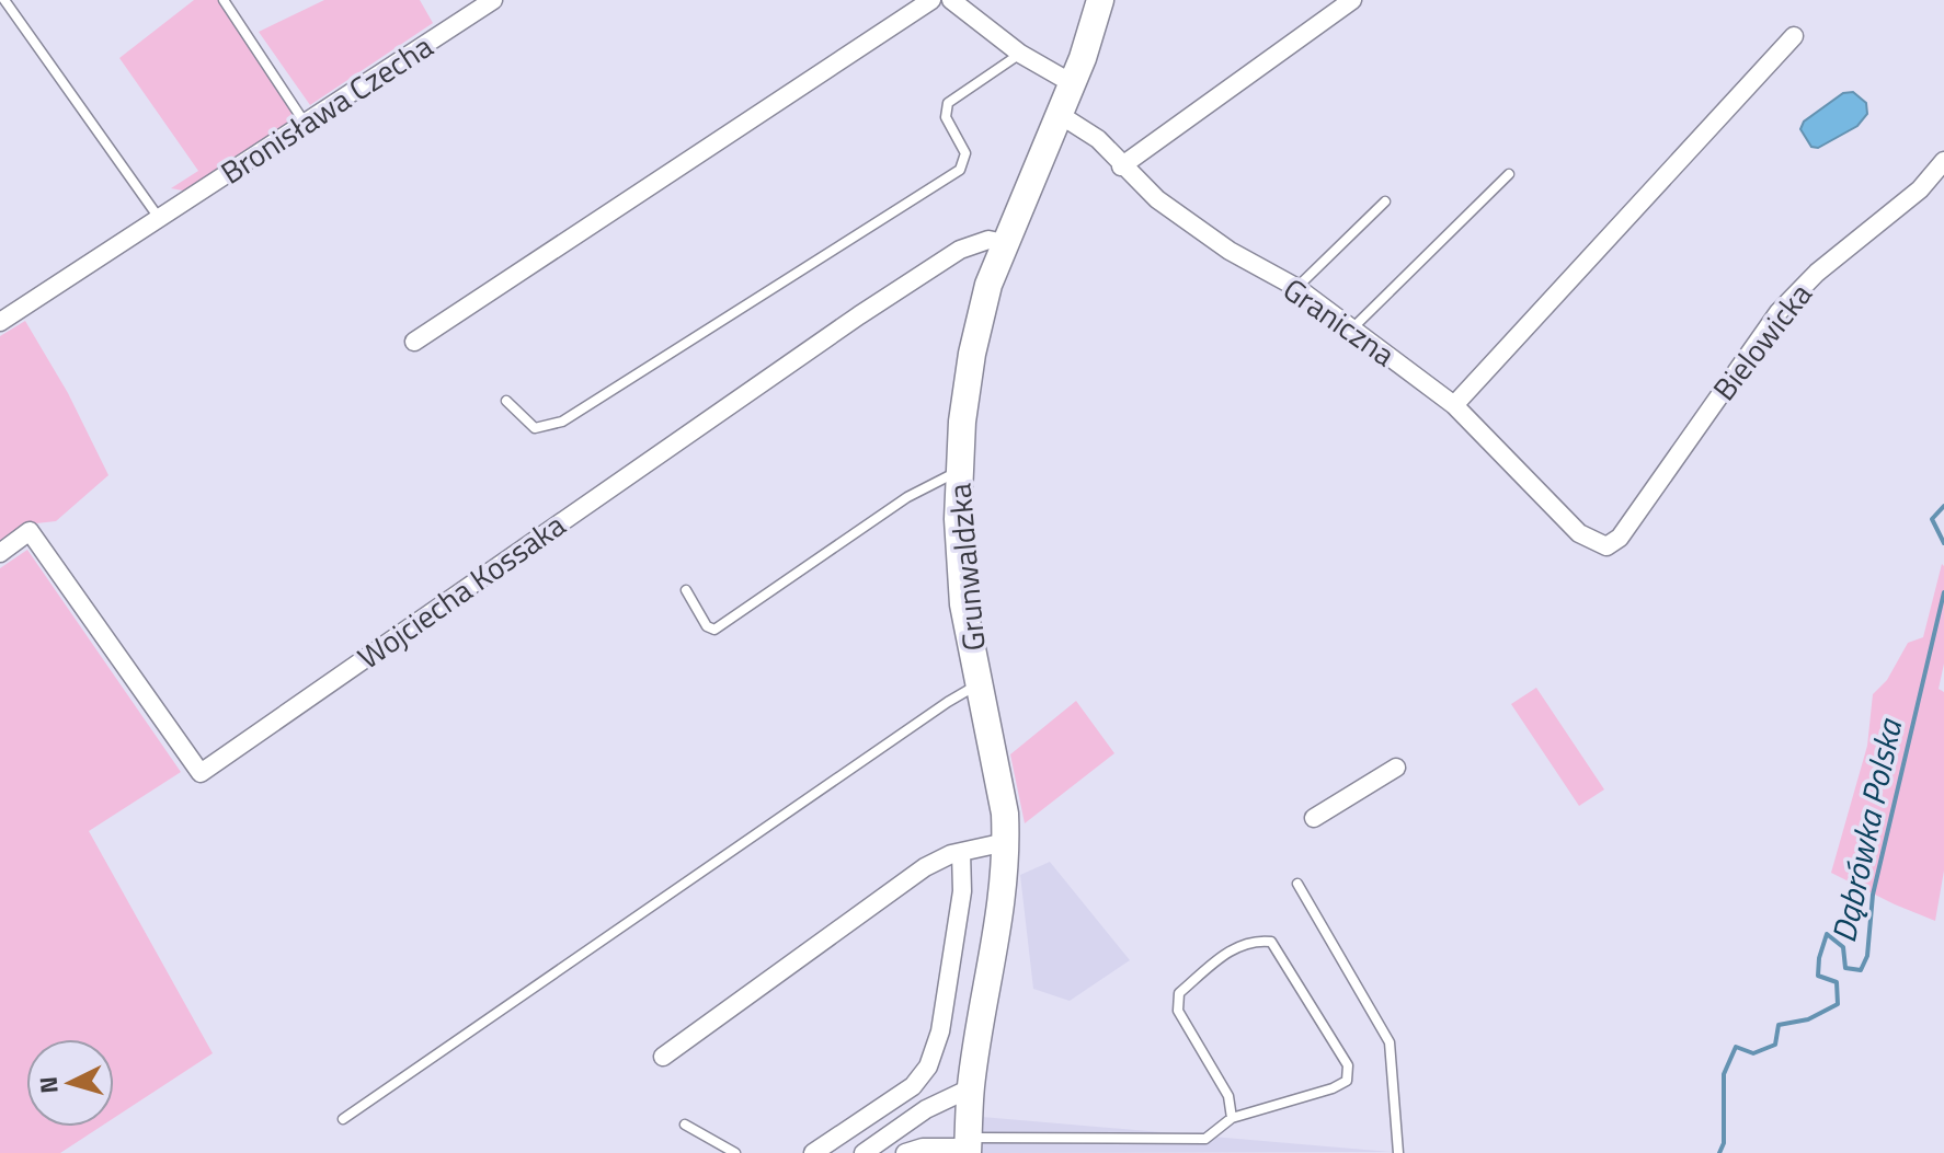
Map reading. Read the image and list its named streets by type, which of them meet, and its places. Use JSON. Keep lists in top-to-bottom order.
{
  "streets": {
    "street": [
      "Bronisława Czecha",
      "Graniczna",
      "Bielowicka",
      "Grunwaldzka",
      "Wojciecha Kossaka"
    ]
  },
  "crossings": [
    ["Graniczna", "Bielowicka"],
    ["Graniczna", "Grunwaldzka"],
    ["Grunwaldzka", "Wojciecha Kossaka"]
  ],
  "water": ["Dąbrówka Polska"],
  "north": "left"
}
